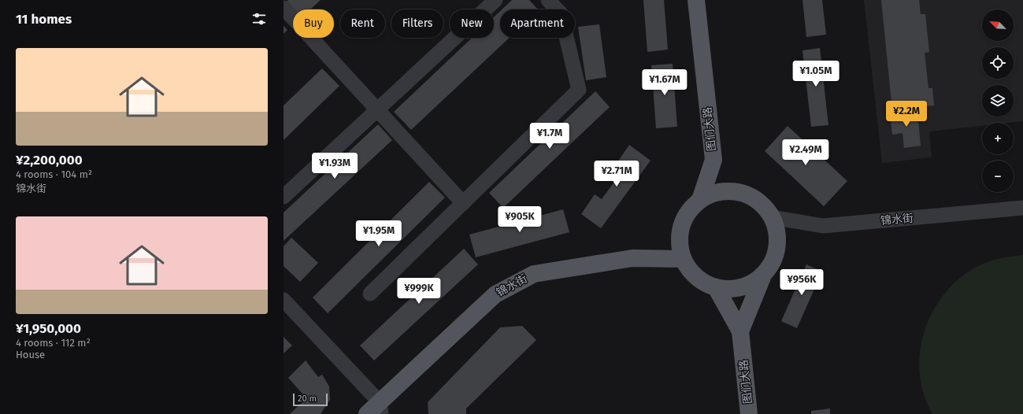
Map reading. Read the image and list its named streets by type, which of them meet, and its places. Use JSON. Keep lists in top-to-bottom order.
{
  "streets": {
    "main road": ["图们大路", "锦水街"]
  },
  "crossings": [
    ["图们大路", "锦水街"]
  ],
  "scale_bar": "20 m",
  "north": "top left",
  "page": {
    "heading": "11 homes",
    "map_buttons": ["+", "−"],
    "chip": [
      "Buy",
      "Rent",
      "Filters",
      "New",
      "Apartment"
    ],
    "list": [
      {
        "name": "¥2,200,000",
        "note": "4 rooms · 104 m² · 锦水街"
      },
      {
        "name": "¥1,950,000",
        "note": "4 rooms · 112 m² · House"
      }
    ],
    "price": [
      "¥1.05M",
      "¥1.67M",
      "¥2.2M",
      "¥1.7M",
      "¥2.49M",
      "¥1.93M",
      "¥2.71M",
      "¥905K",
      "¥1.95M",
      "¥956K",
      "¥999K"
    ],
    "scale": "20 m"
  }
}
